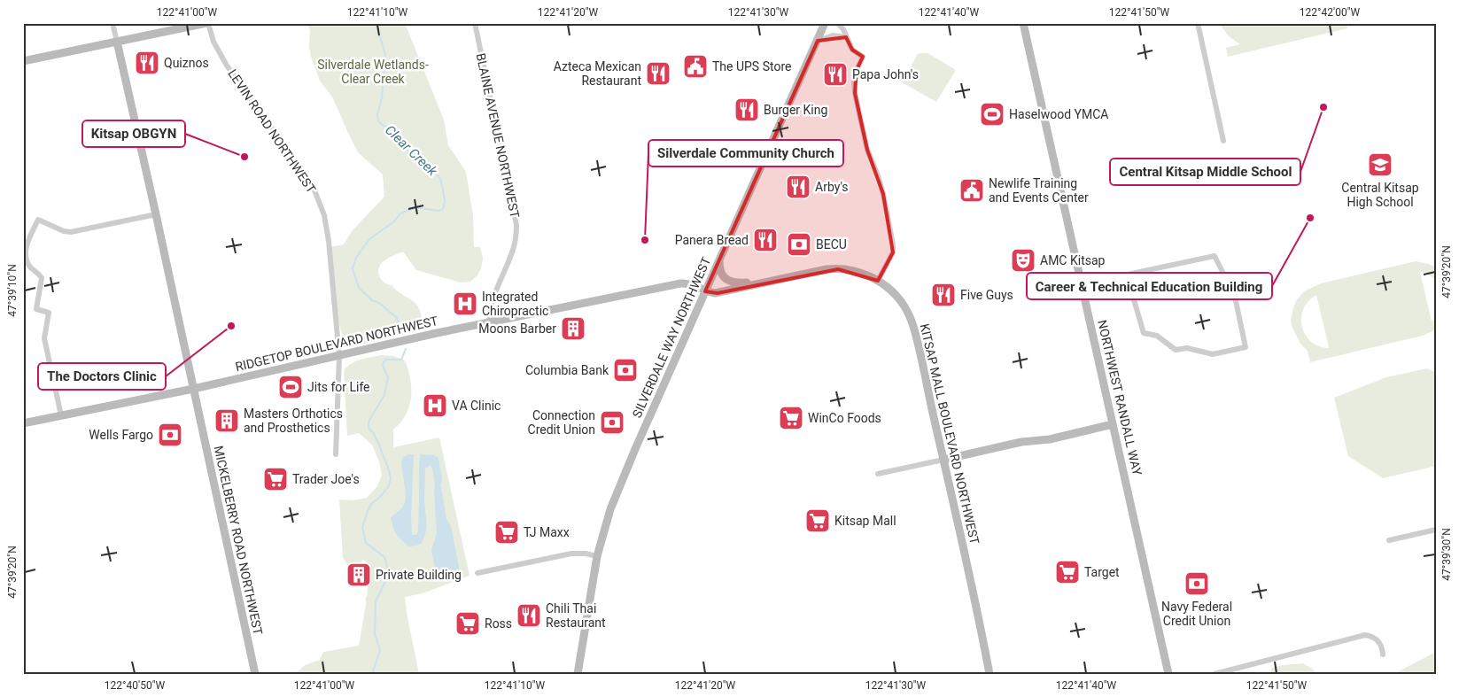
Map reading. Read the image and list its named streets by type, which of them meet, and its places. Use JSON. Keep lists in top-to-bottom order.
{
  "streets": {
    "main road": [
      "SILVERDALE WAY NORTHWEST",
      "RIDGETOP BOULEVARD NORTHWEST",
      "NORTHWEST RANDALL WAY",
      "KITSAP MALL BOULEVARD NORTHWEST",
      "MICKELBERRY ROAD NORTHWEST"
    ],
    "street": ["LEVIN ROAD NORTHWEST", "BLAINE AVENUE NORTHWEST"]
  },
  "crossings": [
    ["LEVIN ROAD NORTHWEST", "RIDGETOP BOULEVARD NORTHWEST"],
    ["BLAINE AVENUE NORTHWEST", "RIDGETOP BOULEVARD NORTHWEST"],
    ["SILVERDALE WAY NORTHWEST", "RIDGETOP BOULEVARD NORTHWEST"],
    ["SILVERDALE WAY NORTHWEST", "KITSAP MALL BOULEVARD NORTHWEST"],
    ["RIDGETOP BOULEVARD NORTHWEST", "KITSAP MALL BOULEVARD NORTHWEST"],
    ["RIDGETOP BOULEVARD NORTHWEST", "MICKELBERRY ROAD NORTHWEST"]
  ],
  "water": ["Clear Creek"],
  "parks": ["Silverdale Wetlands- Clear Creek"],
  "places": {
    "restaurant": [
      "Quiznos",
      "Azteca Mexican Restaurant",
      "Papa John's",
      "Burger King",
      "Arby's",
      "Panera Bread",
      "Five Guys",
      "Chili Thai Restaurant"
    ],
    "public building": ["The UPS Store", "Newlife Training and Events Center"],
    "other": [
      "Central Kitsap Middle School",
      "Kitsap OBGYN",
      "Career & Technical Education Building",
      "Silverdale Community Church",
      "The Doctors Clinic"
    ],
    "sports": ["Haselwood YMCA", "Jits for Life"],
    "school or university": ["Central Kitsap High School"],
    "bank": [
      "BECU",
      "Columbia Bank",
      "Connection Credit Union",
      "Wells Fargo",
      "Navy Federal Credit Union"
    ],
    "theatre": ["AMC Kitsap"],
    "hospital": ["Integrated Chiropractic", "VA Clinic"],
    "building": ["Moons Barber", "Masters Orthotics and Prosthetics", "Private Building"],
    "supermarket": [
      "WinCo Foods",
      "Trader Joe's",
      "Kitsap Mall",
      "TJ Maxx",
      "Target",
      "Ross"
    ]
  },
  "coordinates": [
    "122°41'00\"W",
    "122°41'10\"W",
    "122°41'20\"W",
    "122°41'30\"W",
    "122°41'40\"W",
    "122°41'50\"W",
    "122°42'00\"W",
    "47°39'20\"N",
    "47°39'10\"N",
    "47°39'30\"N",
    "122°40'50\"W"
  ]
}
